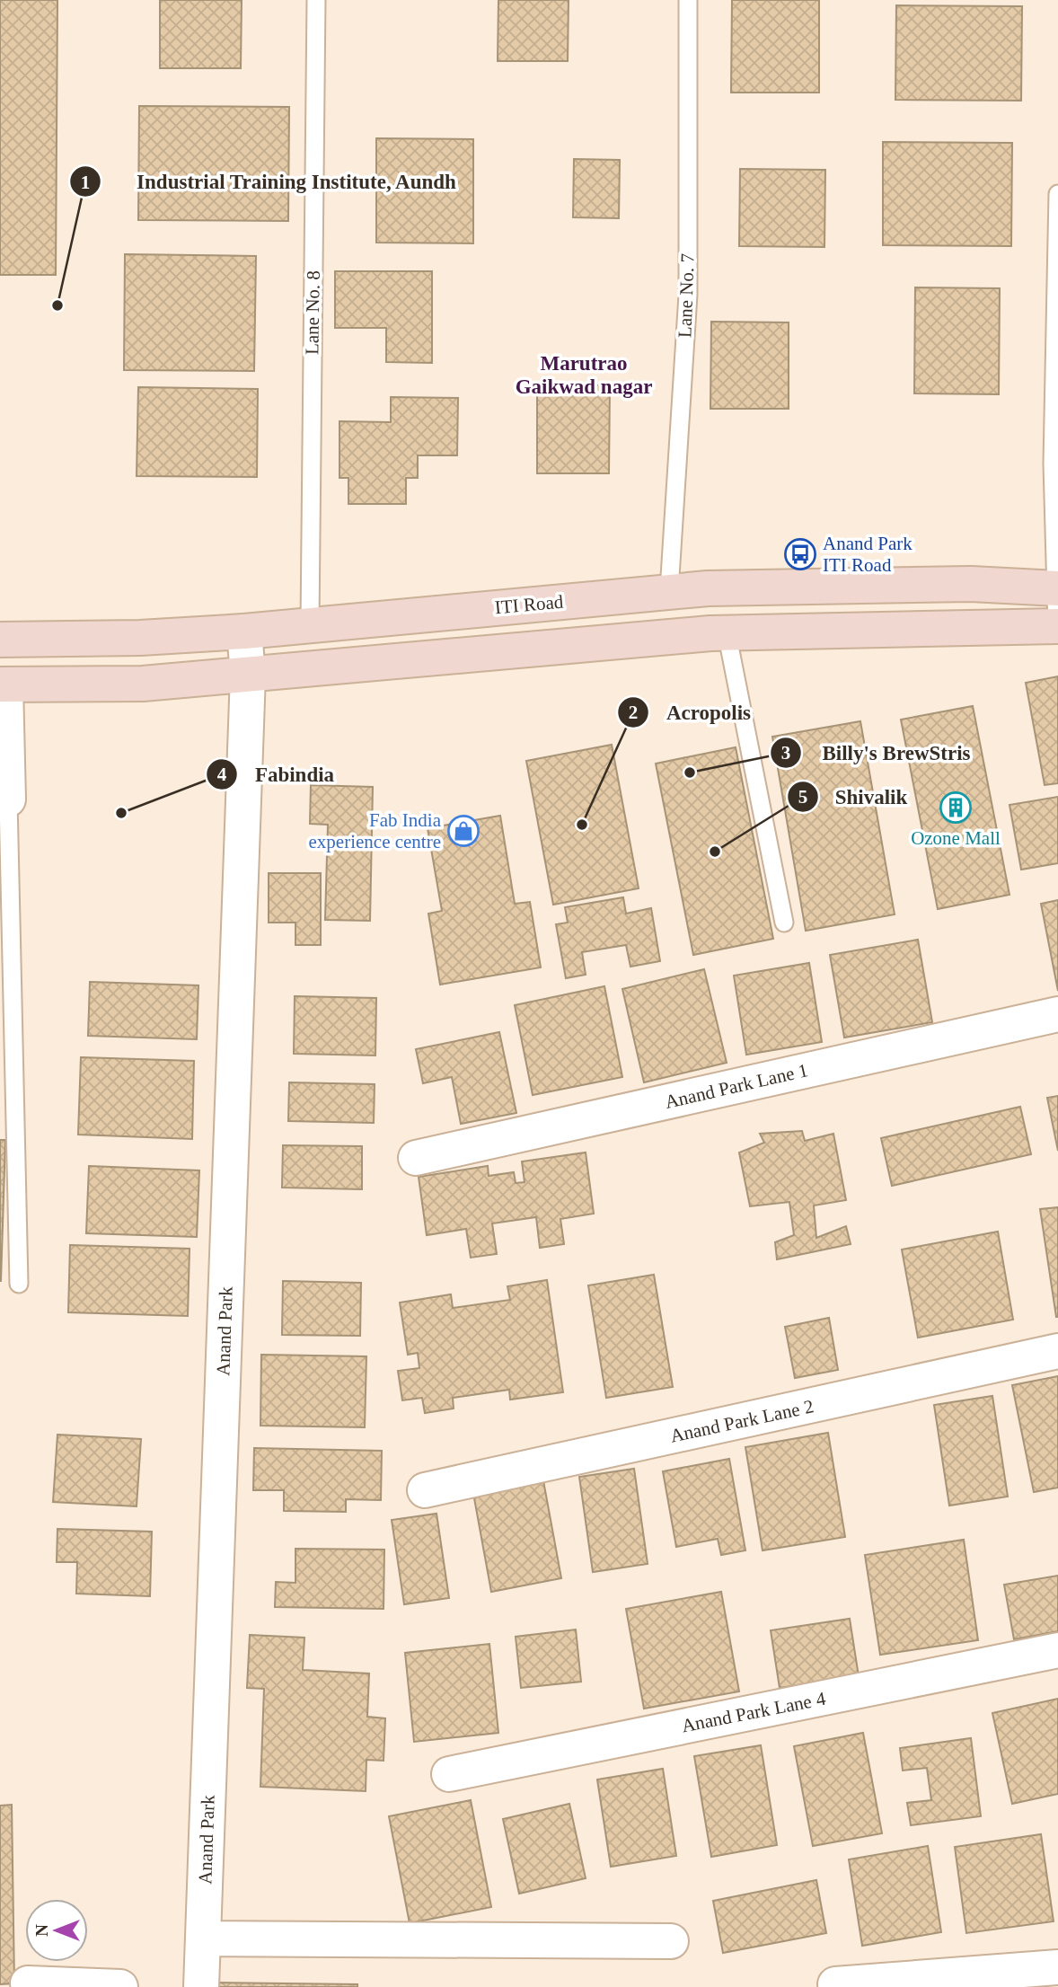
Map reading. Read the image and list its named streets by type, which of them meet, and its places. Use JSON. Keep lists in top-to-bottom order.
{
  "streets": {
    "main road": ["ITI Road"],
    "street": [
      "Anand Park Lane 1",
      "Anand Park",
      "Anand Park Lane 2",
      "Anand Park Lane 4"
    ],
    "lane": ["Lane No. 7", "Lane No. 8"]
  },
  "crossings": [
    ["Lane No. 7", "ITI Road"],
    ["Lane No. 8", "ITI Road"],
    ["ITI Road", "Anand Park"]
  ],
  "districts": ["Marutrao Gaikwad nagar"],
  "places": {
    "other": [
      "Industrial Training Institute, Aundh",
      "Billy's BrewStris",
      "Fabindia",
      "Acropolis",
      "Shivalik"
    ],
    "bus stop": ["Anand Park ITI Road"],
    "building": ["Ozone Mall"],
    "shop": ["Fab India experience centre"]
  },
  "north": "left"
}
